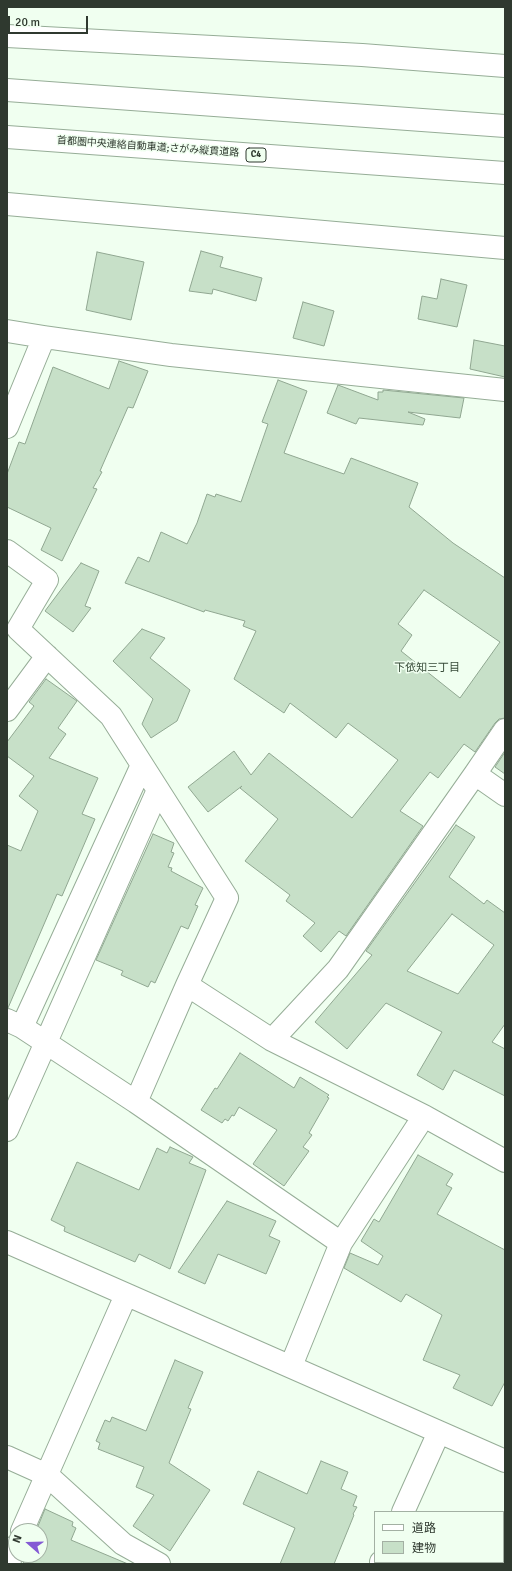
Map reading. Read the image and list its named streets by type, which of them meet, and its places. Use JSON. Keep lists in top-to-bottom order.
{
  "streets": {
    "main road": ["首都圏中央連絡自動車道;さがみ縦貫道路", "C4"]
  },
  "districts": ["下依知三丁目"],
  "legend": ["道路", "建物"],
  "scale_bar": "20 m",
  "north": "left"
}
